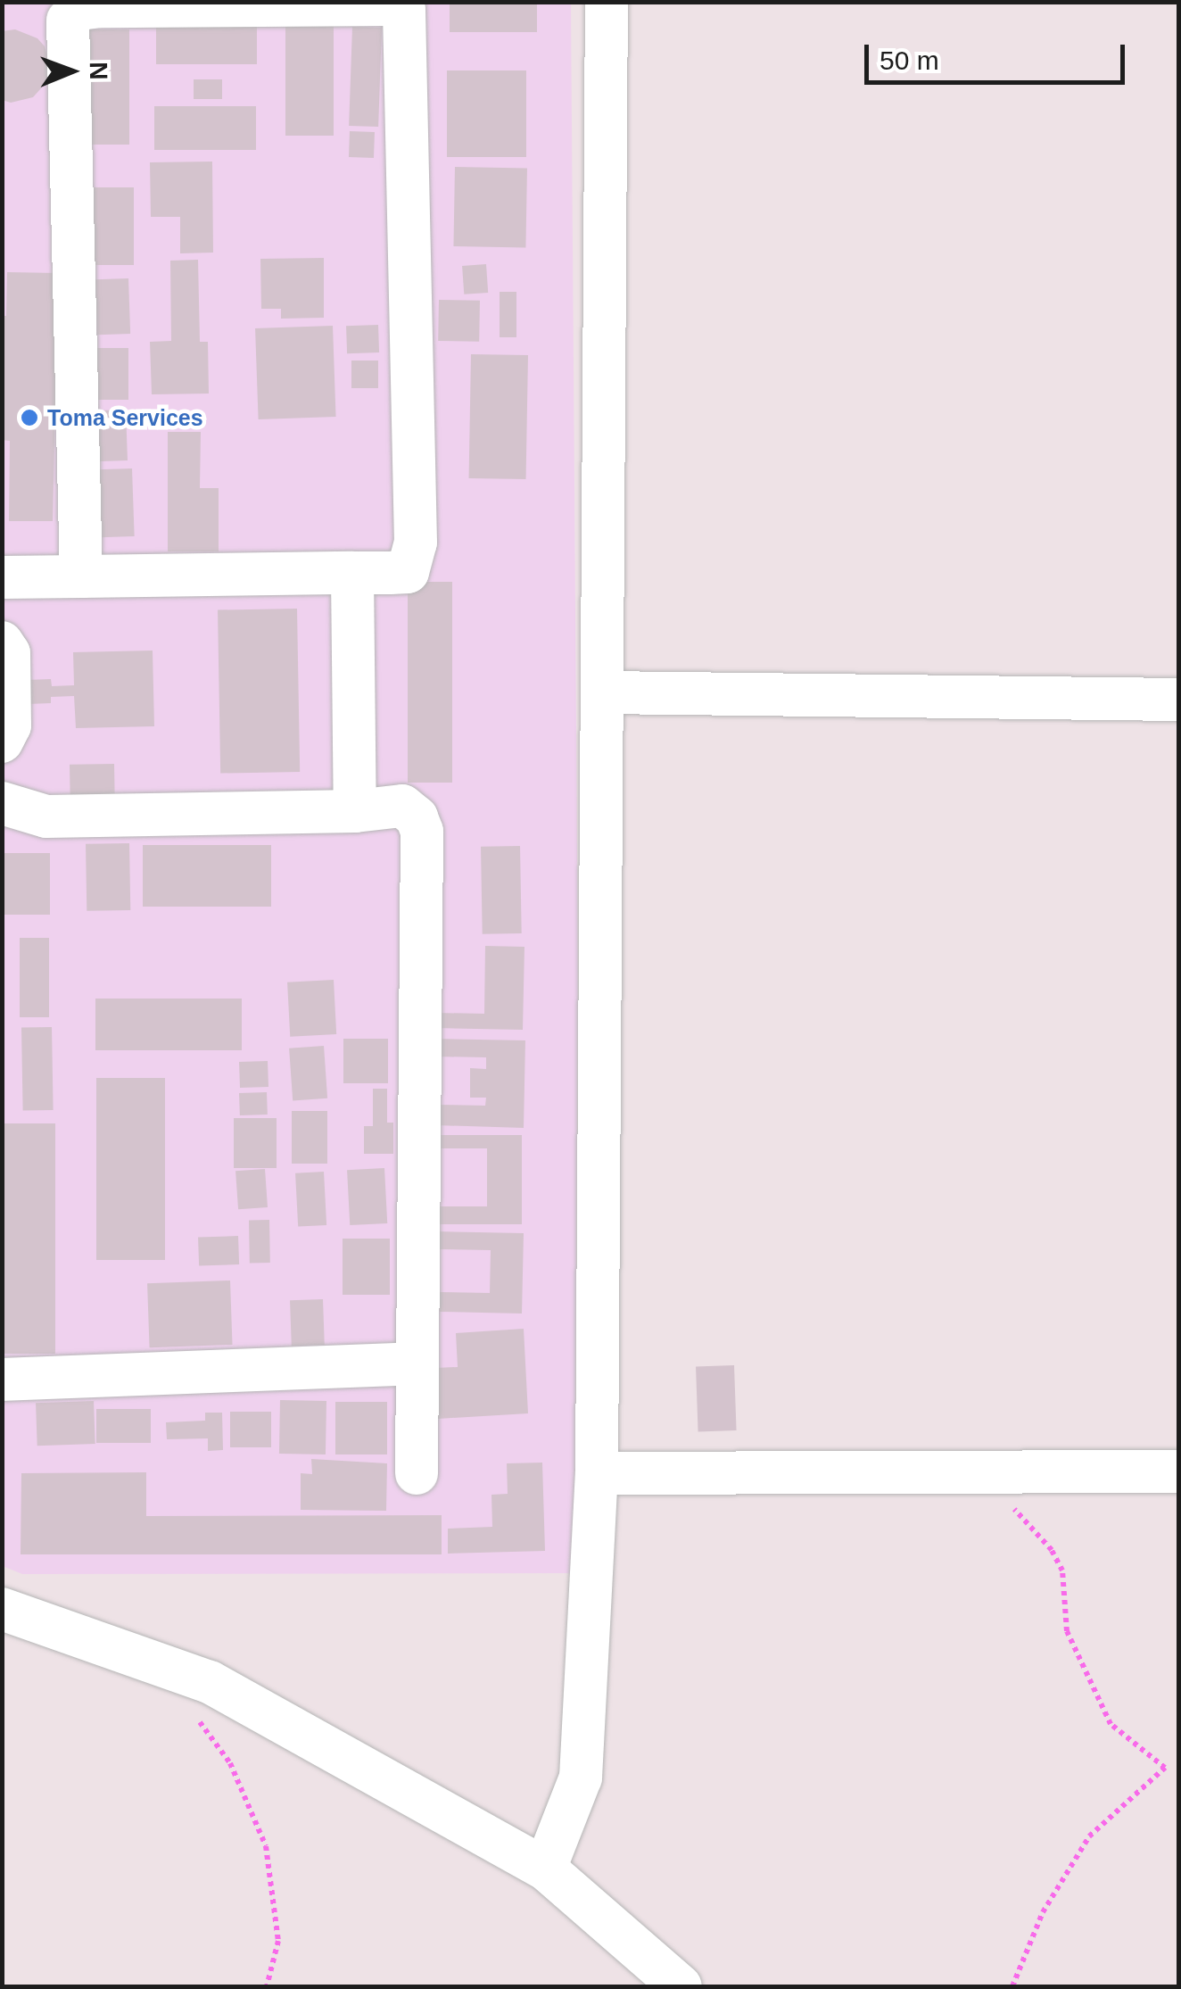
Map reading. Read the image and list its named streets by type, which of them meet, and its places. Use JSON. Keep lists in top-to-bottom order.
{
  "places": ["Toma Services"],
  "scale_bar": "50 m",
  "north": "right"
}
